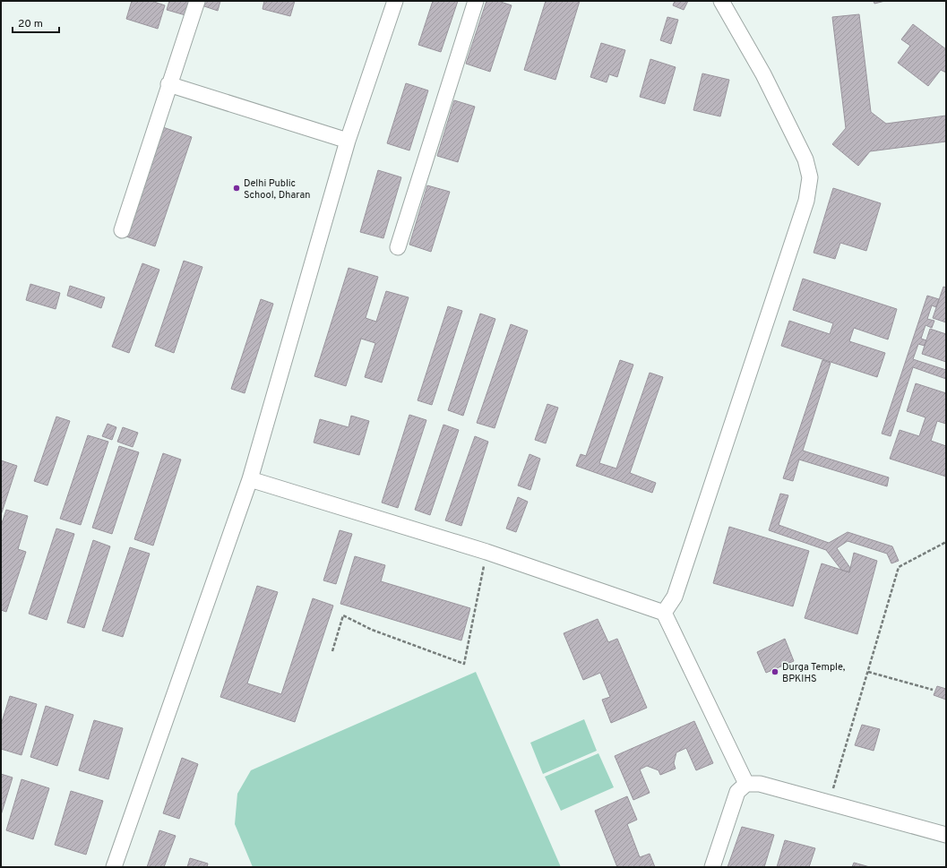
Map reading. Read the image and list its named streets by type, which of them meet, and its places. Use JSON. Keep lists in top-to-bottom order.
{
  "places": ["Delhi Public School, Dharan", "Durga Temple, BPKIHS"],
  "scale_bar": "20 m"
}
